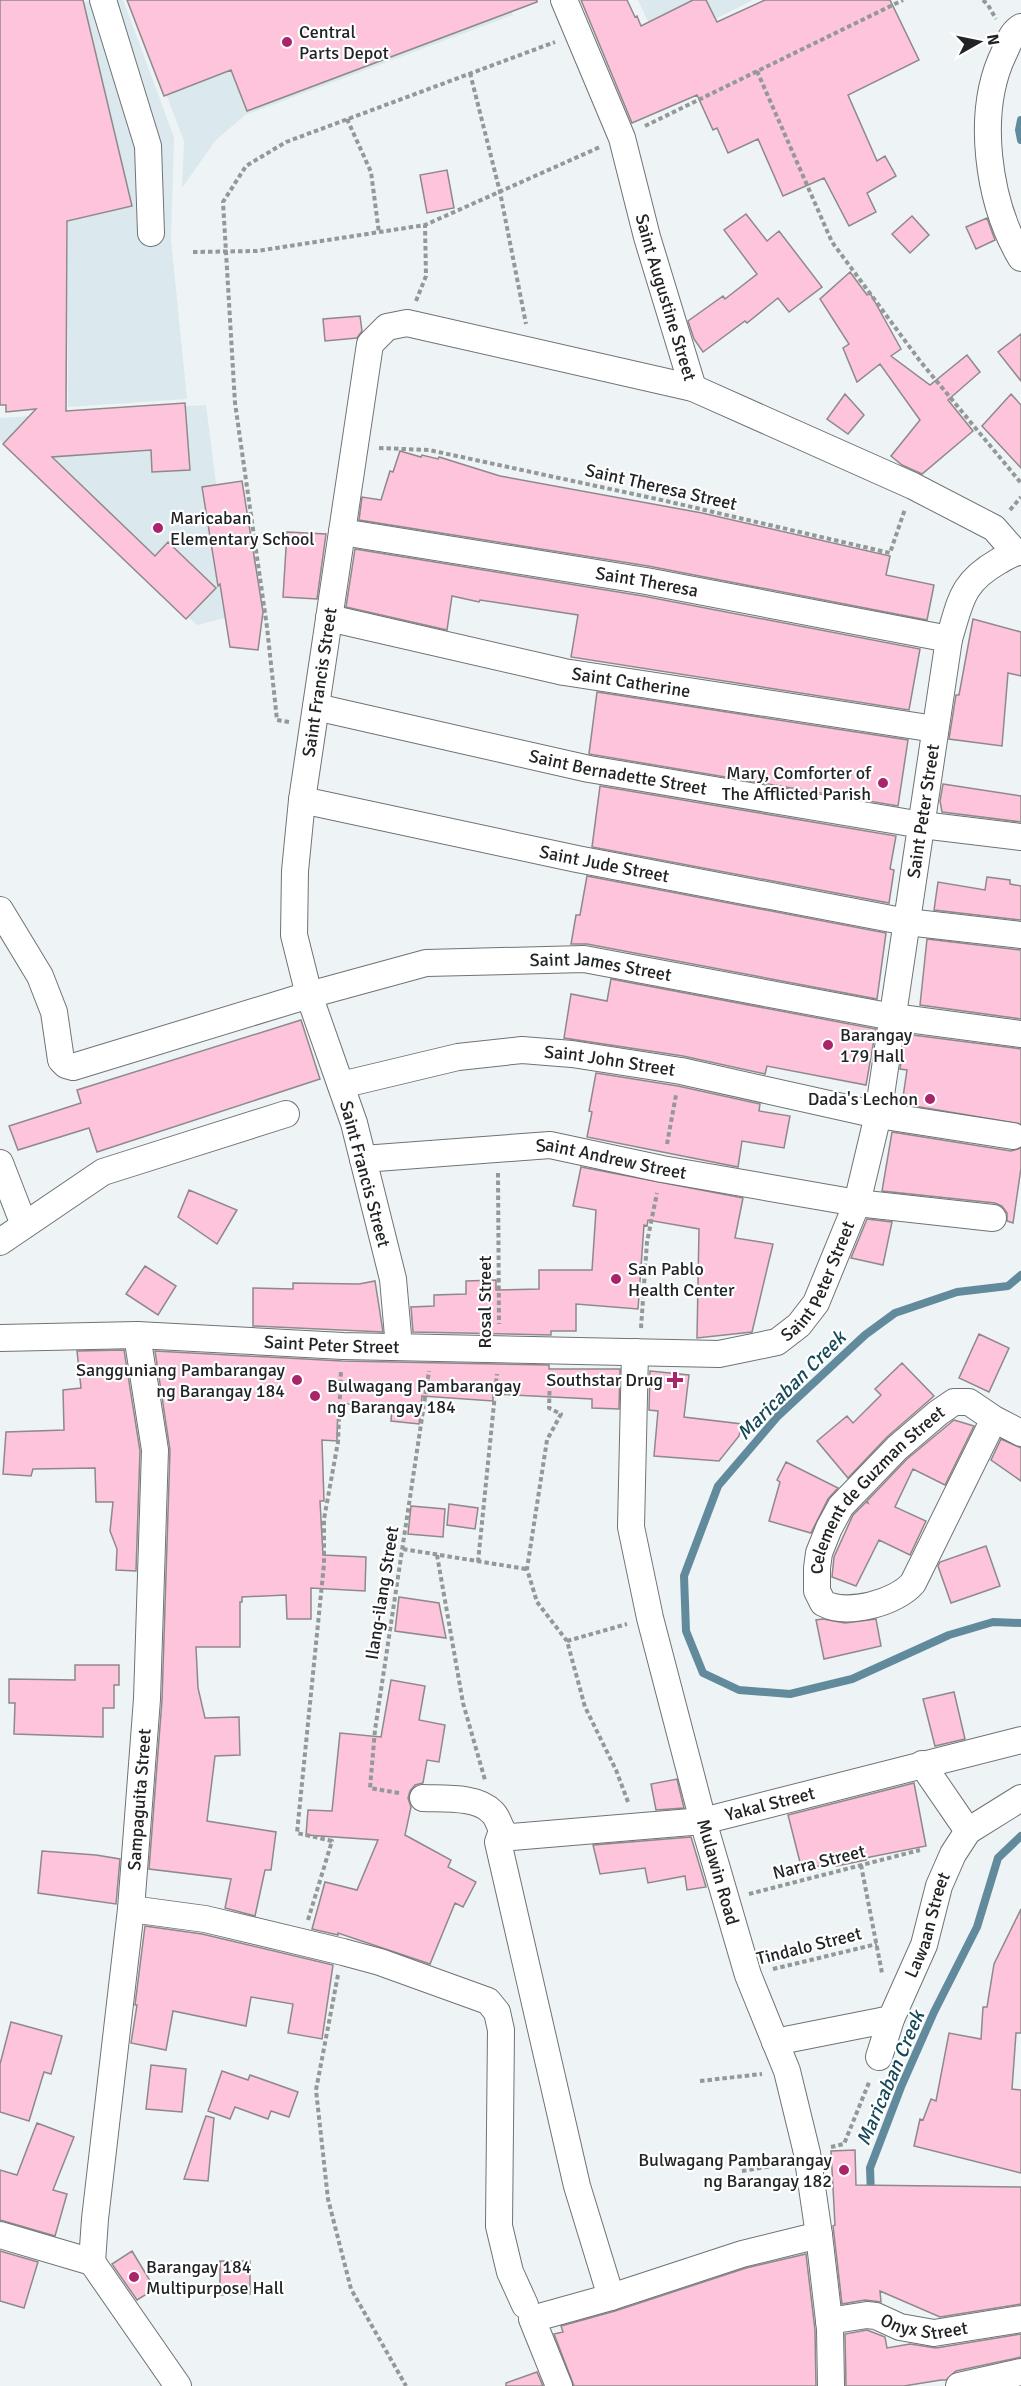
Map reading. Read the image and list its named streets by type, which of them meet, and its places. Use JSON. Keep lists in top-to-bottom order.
{
  "streets": {
    "street": [
      "Saint Augustine Street",
      "Saint Theresa",
      "Saint Catherine",
      "Saint Francis Street",
      "Saint Bernadette Street",
      "Saint Peter Street",
      "Saint Jude Street",
      "Saint James Street",
      "Saint John Street",
      "Saint Andrew Street",
      "Celement de Guzman Street",
      "Sampaguita Street",
      "Yakal Street",
      "Mulawin Road",
      "Lawaan Street",
      "Onyx Street"
    ],
    "path": [
      "Saint Theresa Street",
      "Rosal Street",
      "Ilang-ilang Street",
      "Narra Street",
      "Tindalo Street"
    ]
  },
  "crossings": [
    ["Saint Augustine Street", "Saint Theresa Street"],
    ["Saint Augustine Street", "Saint Peter Street"],
    ["Saint Theresa Street", "Saint Francis Street"],
    ["Saint Theresa", "Saint Francis Street"],
    ["Saint Theresa", "Saint Peter Street"],
    ["Saint Catherine", "Saint Francis Street"],
    ["Saint Catherine", "Saint Peter Street"],
    ["Saint Francis Street", "Saint Bernadette Street"],
    ["Saint Francis Street", "Saint Peter Street"],
    ["Saint Francis Street", "Saint Jude Street"],
    ["Saint Francis Street", "Saint James Street"],
    ["Saint Francis Street", "Saint John Street"],
    ["Saint Francis Street", "Saint Andrew Street"],
    ["Saint Bernadette Street", "Saint Peter Street"],
    ["Saint Peter Street", "Saint Jude Street"],
    ["Saint Peter Street", "Saint James Street"],
    ["Saint Peter Street", "Saint John Street"],
    ["Saint Peter Street", "Saint Andrew Street"],
    ["Saint Peter Street", "Rosal Street"],
    ["Saint Peter Street", "Ilang-ilang Street"],
    ["Saint Peter Street", "Sampaguita Street"],
    ["Saint Peter Street", "Mulawin Road"],
    ["Saint Andrew Street", "Rosal Street"],
    ["Ilang-ilang Street", "Yakal Street"],
    ["Yakal Street", "Mulawin Road"],
    ["Narra Street", "Mulawin Road"],
    ["Mulawin Road", "Tindalo Street"],
    ["Mulawin Road", "Onyx Street"]
  ],
  "water": ["Maricaban Creek"],
  "places": {
    "other": [
      "Central Parts Depot",
      "Maricaban Elementary School",
      "Mary, Comforter of The Afflicted Parish",
      "Barangay 179 Hall",
      "Dada's Lechon",
      "San Pablo Health Center",
      "Sangguniang Pambarangay ng Barangay 184",
      "Bulwagang Pambarangay ng Barangay 184",
      "Bulwagang Pambarangay ng Barangay 182",
      "Barangay 184 Multipurpose Hall"
    ],
    "health": ["Southstar Drug"]
  },
  "north": "right"
}
